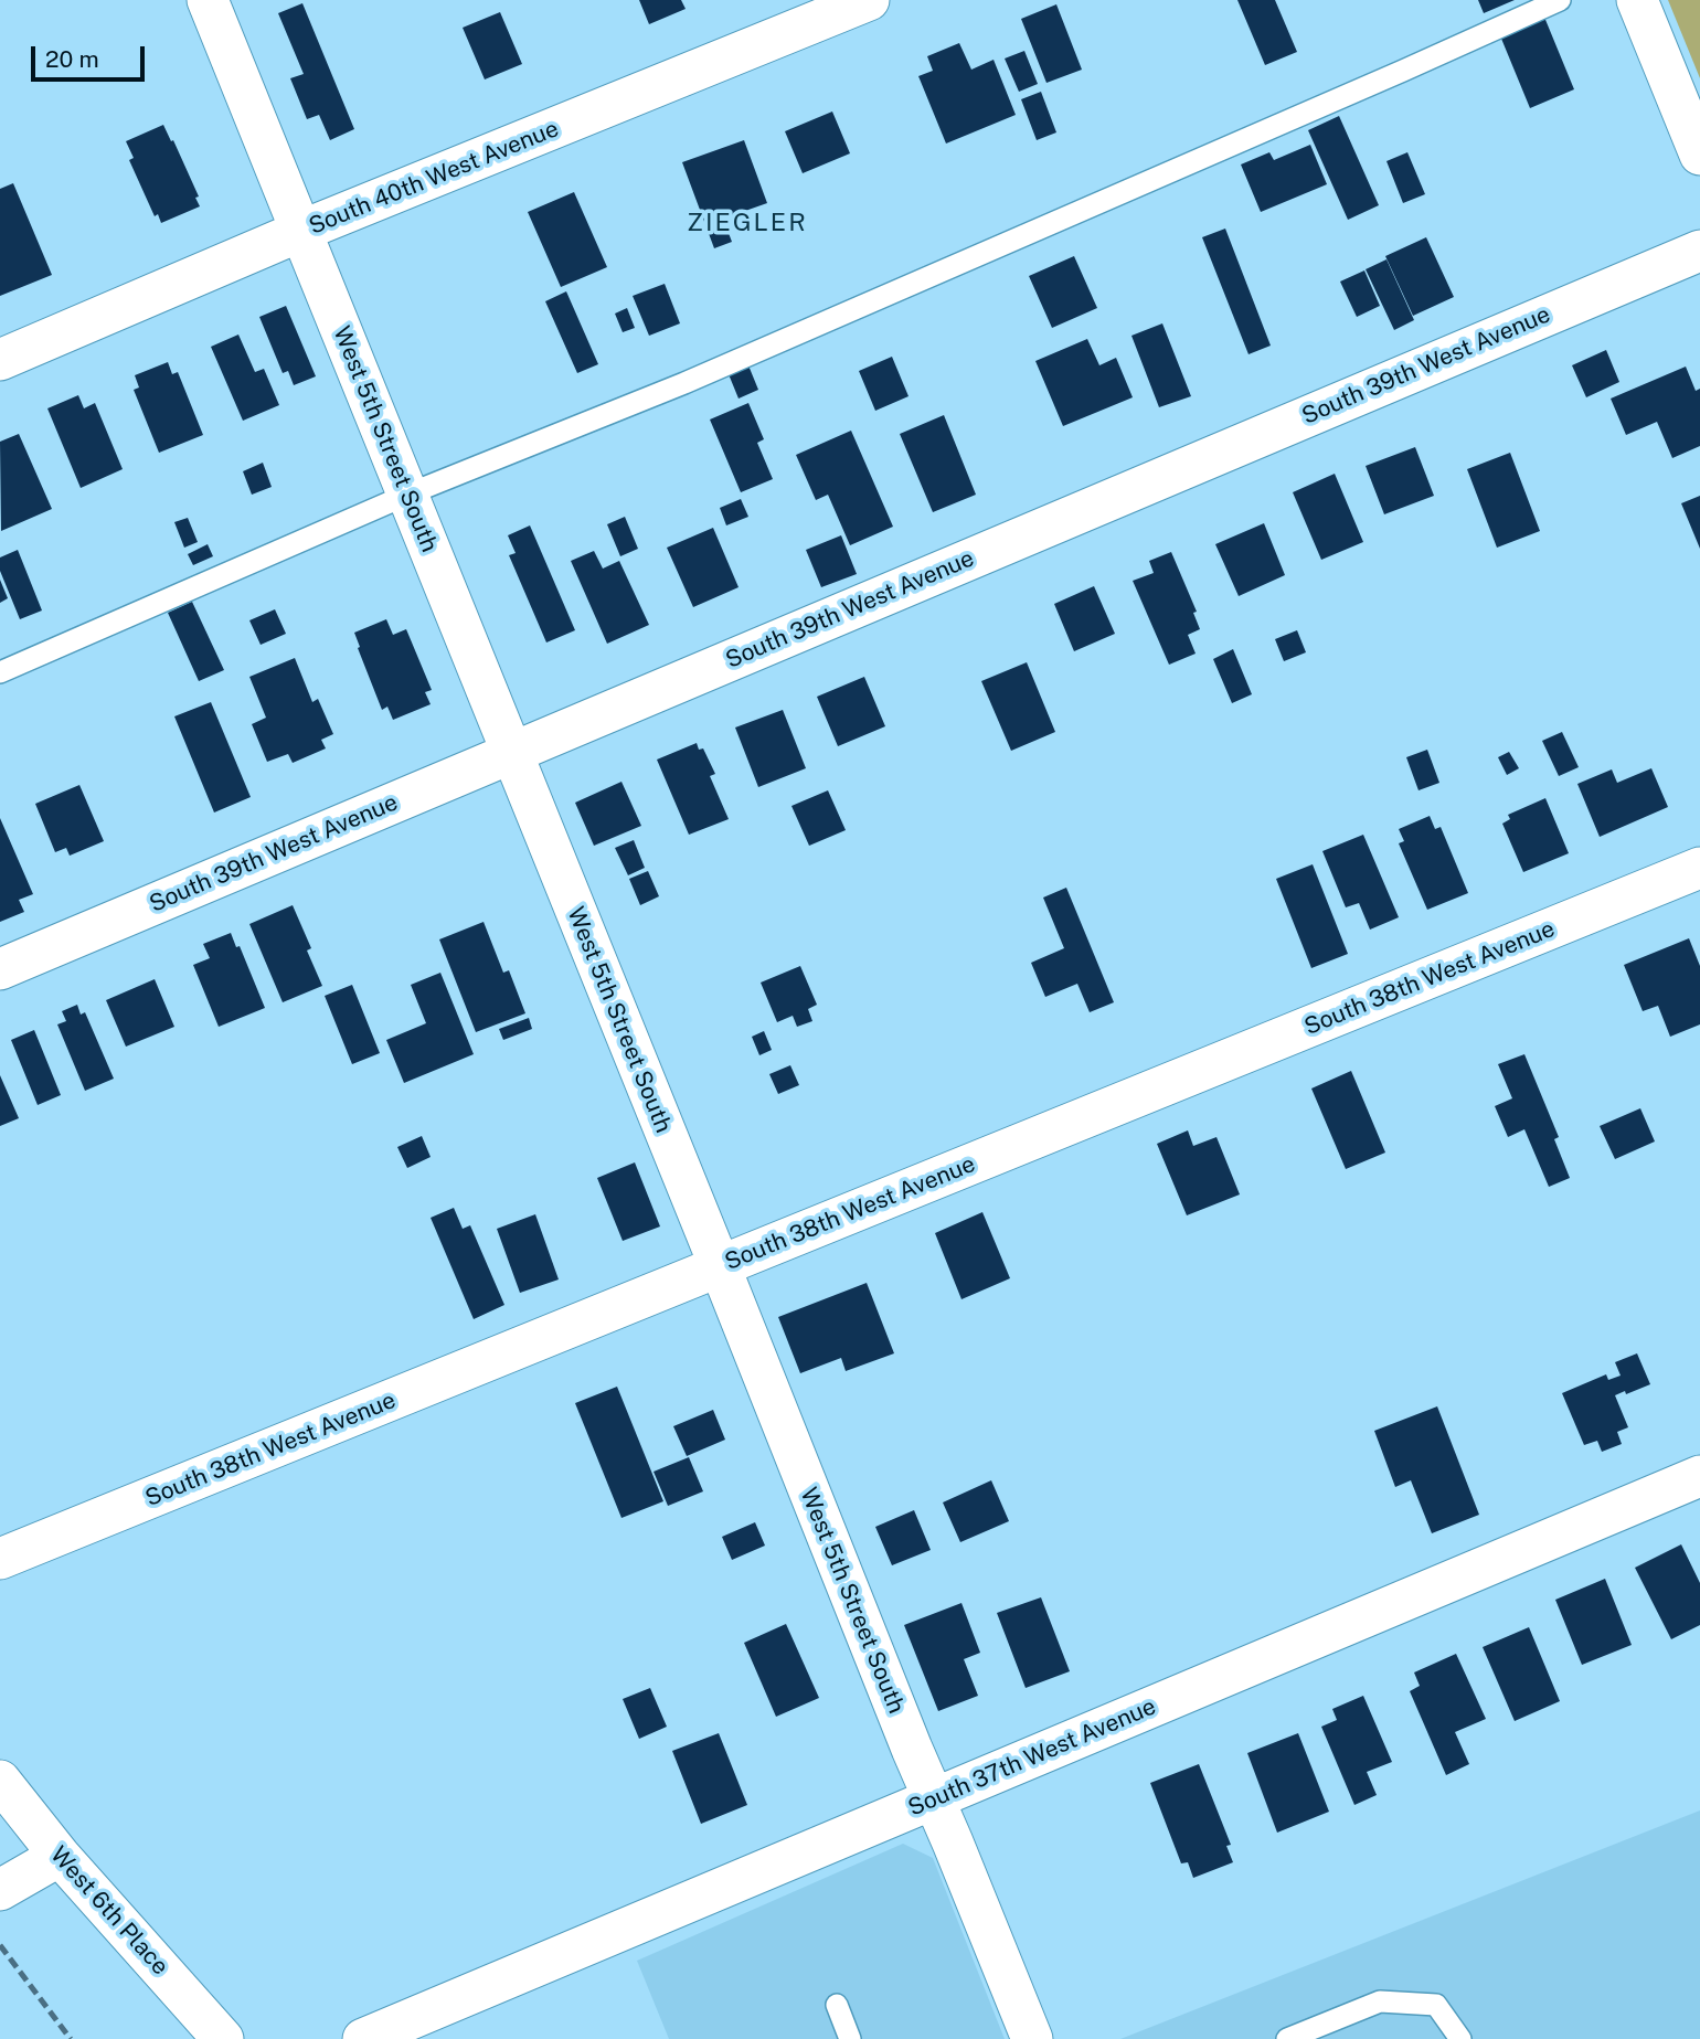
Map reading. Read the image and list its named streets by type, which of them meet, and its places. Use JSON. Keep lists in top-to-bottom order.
{
  "streets": {
    "street": [
      "South 40th West Avenue",
      "South 39th West Avenue",
      "West 5th Street South",
      "South 38th West Avenue",
      "South 37th West Avenue",
      "West 6th Place"
    ]
  },
  "crossings": [
    ["South 40th West Avenue", "West 5th Street South"],
    ["South 39th West Avenue", "West 5th Street South"],
    ["West 5th Street South", "South 38th West Avenue"],
    ["West 5th Street South", "South 37th West Avenue"]
  ],
  "districts": ["ZIEGLER"],
  "scale_bar": "20 m"
}
